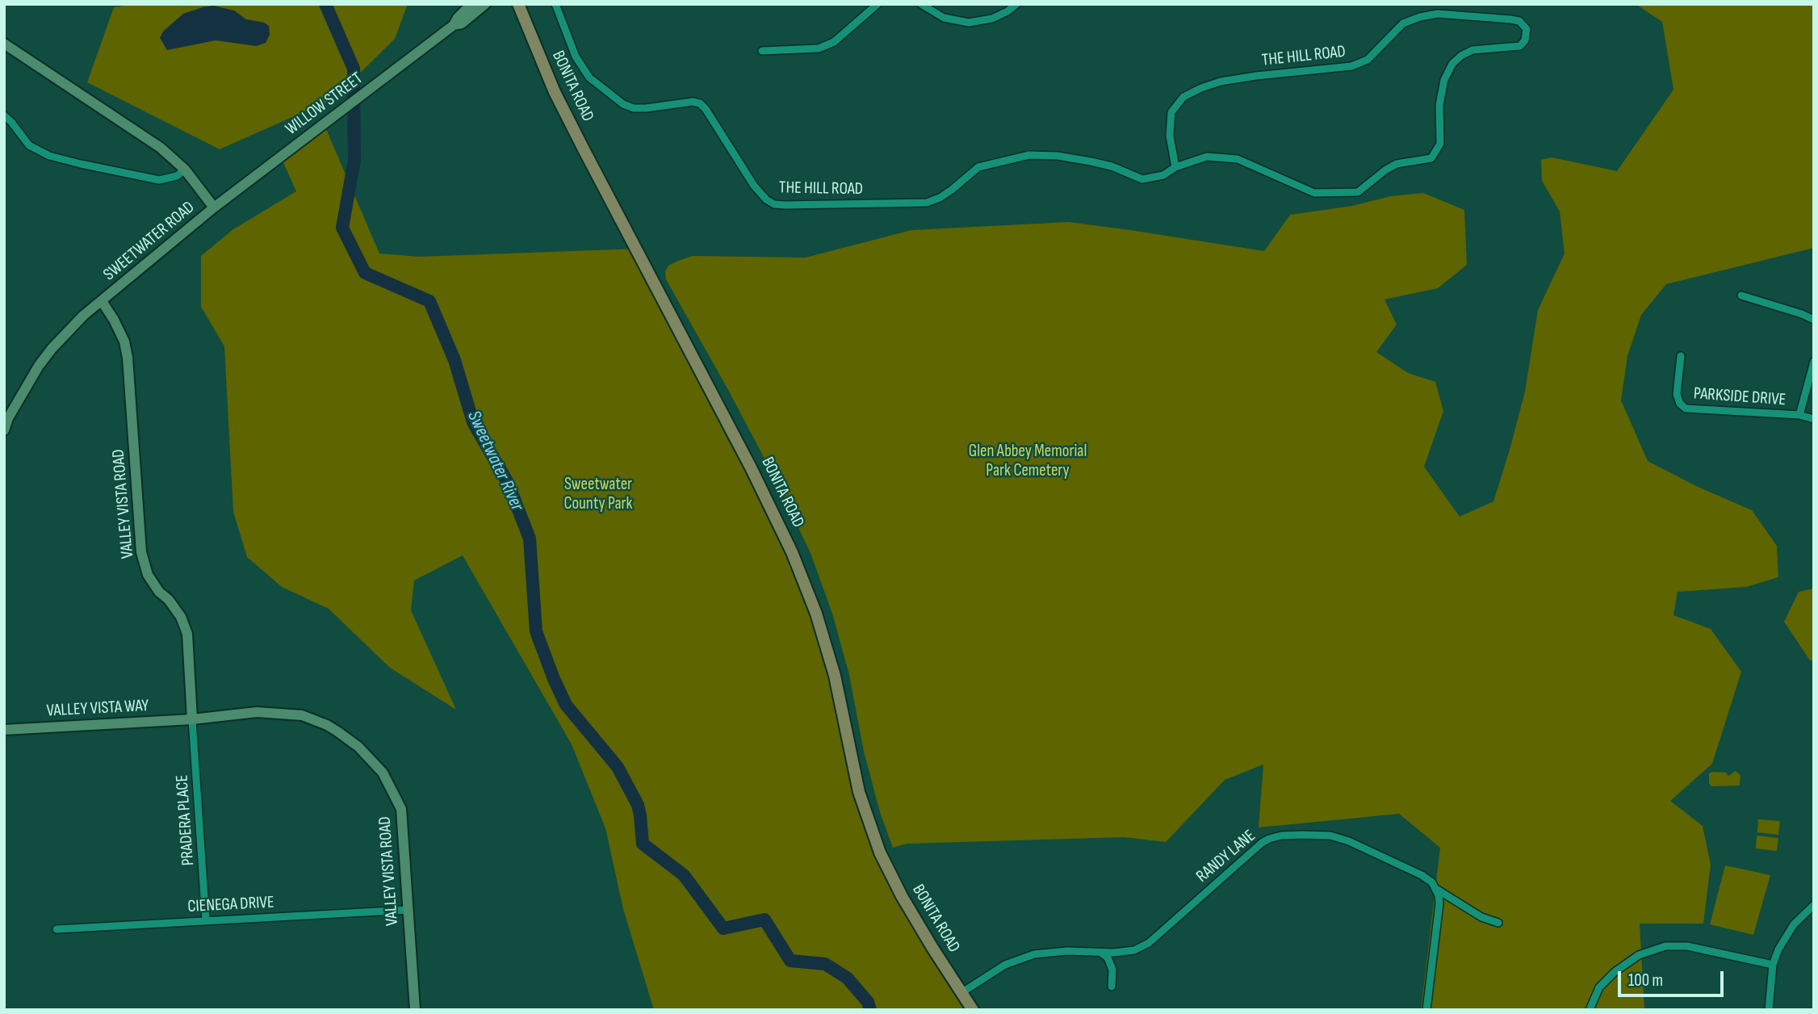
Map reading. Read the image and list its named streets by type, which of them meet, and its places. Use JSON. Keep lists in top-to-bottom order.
{
  "streets": {
    "main road": ["BONITA ROAD"],
    "street": [
      "THE HILL ROAD",
      "WILLOW STREET",
      "SWEETWATER ROAD",
      "PARKSIDE DRIVE",
      "VALLEY VISTA ROAD",
      "VALLEY VISTA WAY",
      "PRADERA PLACE",
      "RANDY LANE",
      "CIENEGA DRIVE"
    ]
  },
  "crossings": [
    ["BONITA ROAD", "RANDY LANE"],
    ["WILLOW STREET", "SWEETWATER ROAD"],
    ["SWEETWATER ROAD", "VALLEY VISTA ROAD"],
    ["VALLEY VISTA ROAD", "VALLEY VISTA WAY"],
    ["VALLEY VISTA ROAD", "PRADERA PLACE"],
    ["VALLEY VISTA ROAD", "CIENEGA DRIVE"],
    ["VALLEY VISTA WAY", "PRADERA PLACE"],
    ["PRADERA PLACE", "CIENEGA DRIVE"]
  ],
  "water": ["Sweetwater River"],
  "parks": ["Glen Abbey Memorial Park Cemetery", "Sweetwater County Park"],
  "scale_bar": "100 m"
}
